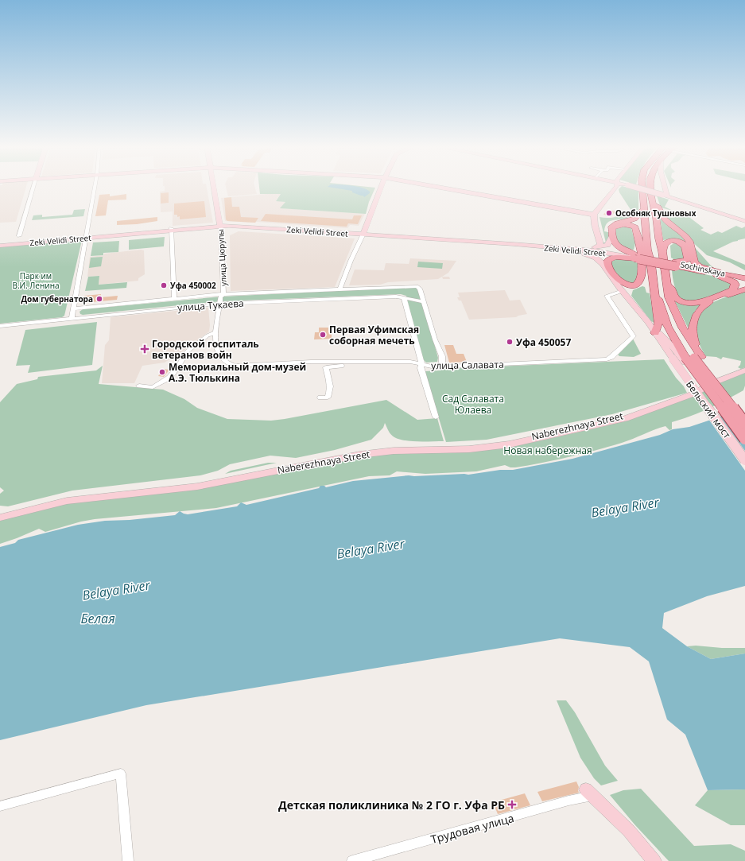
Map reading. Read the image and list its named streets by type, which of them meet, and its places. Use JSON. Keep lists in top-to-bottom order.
{
  "streets": {
    "main road": ["Sochinskaya", "Бельский мост"],
    "street": [
      "Zeki Velidi Street",
      "улица Цюрупы",
      "улица Тукаева",
      "улица Салавата",
      "Naberezhnaya Street",
      "Трудовая улица"
    ]
  },
  "crossings": [
    ["Zeki Velidi Street", "улица Цюрупы"],
    ["Zeki Velidi Street", "Sochinskaya"],
    ["улица Цюрупы", "улица Тукаева"],
    ["улица Цюрупы", "улица Салавата"]
  ],
  "water": ["Belaya River", "Белая"],
  "parks": ["Парк им В.И. Ленина", "Сад Салавата Юлаева", "Новая набережная"],
  "places": {
    "other": [
      "Особняк Тушновых",
      "Уфа 450002",
      "Дом губернатора",
      "Первая Уфимская соборная мечеть",
      "Уфа 450057",
      "Мемориальный дом-музей А.Э. Тюлькина"
    ],
    "health": ["Городской госпиталь ветеранов войн", "Детская поликлиника № 2 ГО г. Уфа РБ"]
  }
}
